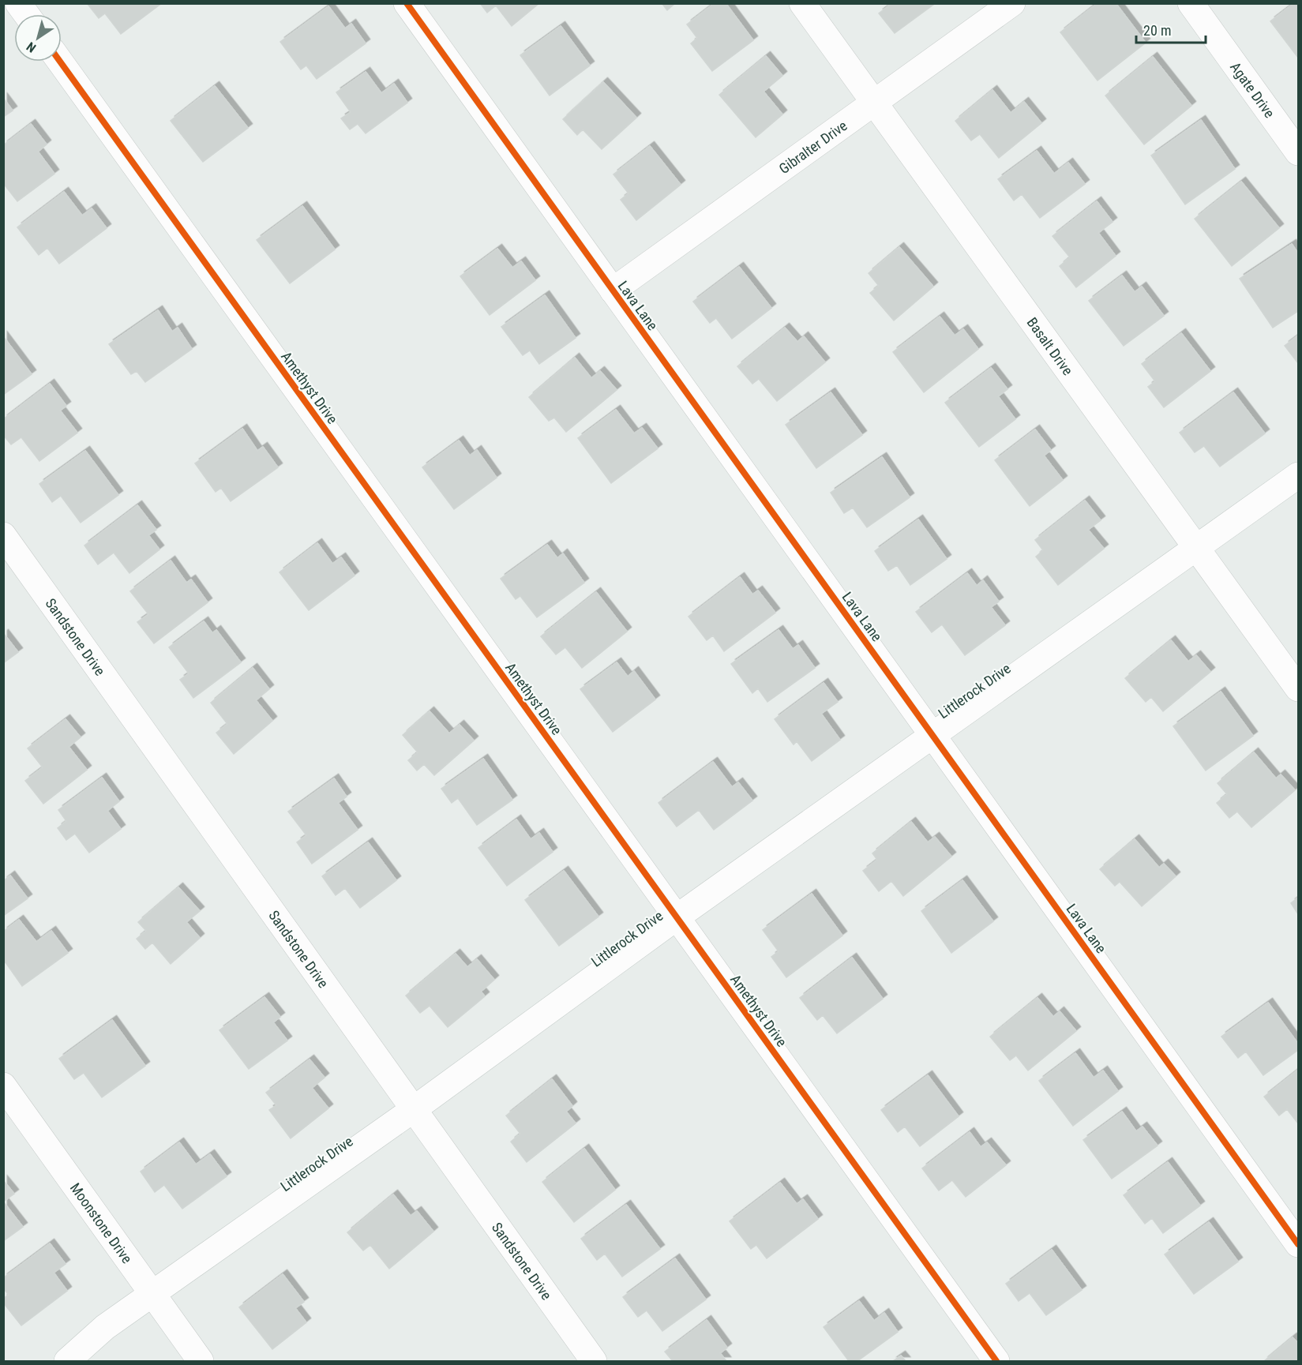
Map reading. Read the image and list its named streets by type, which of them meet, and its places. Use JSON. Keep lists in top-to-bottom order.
{
  "streets": {
    "street": [
      "Agate Drive",
      "Gibralter Drive",
      "Lava Lane",
      "Basalt Drive",
      "Amethyst Drive",
      "Sandstone Drive",
      "Littlerock Drive",
      "Moonstone Drive"
    ]
  },
  "crossings": [
    ["Gibralter Drive", "Lava Lane"],
    ["Gibralter Drive", "Basalt Drive"],
    ["Lava Lane", "Littlerock Drive"],
    ["Basalt Drive", "Littlerock Drive"],
    ["Amethyst Drive", "Littlerock Drive"],
    ["Sandstone Drive", "Littlerock Drive"],
    ["Littlerock Drive", "Moonstone Drive"]
  ],
  "scale_bar": "20 m",
  "north": "bottom left"
}
